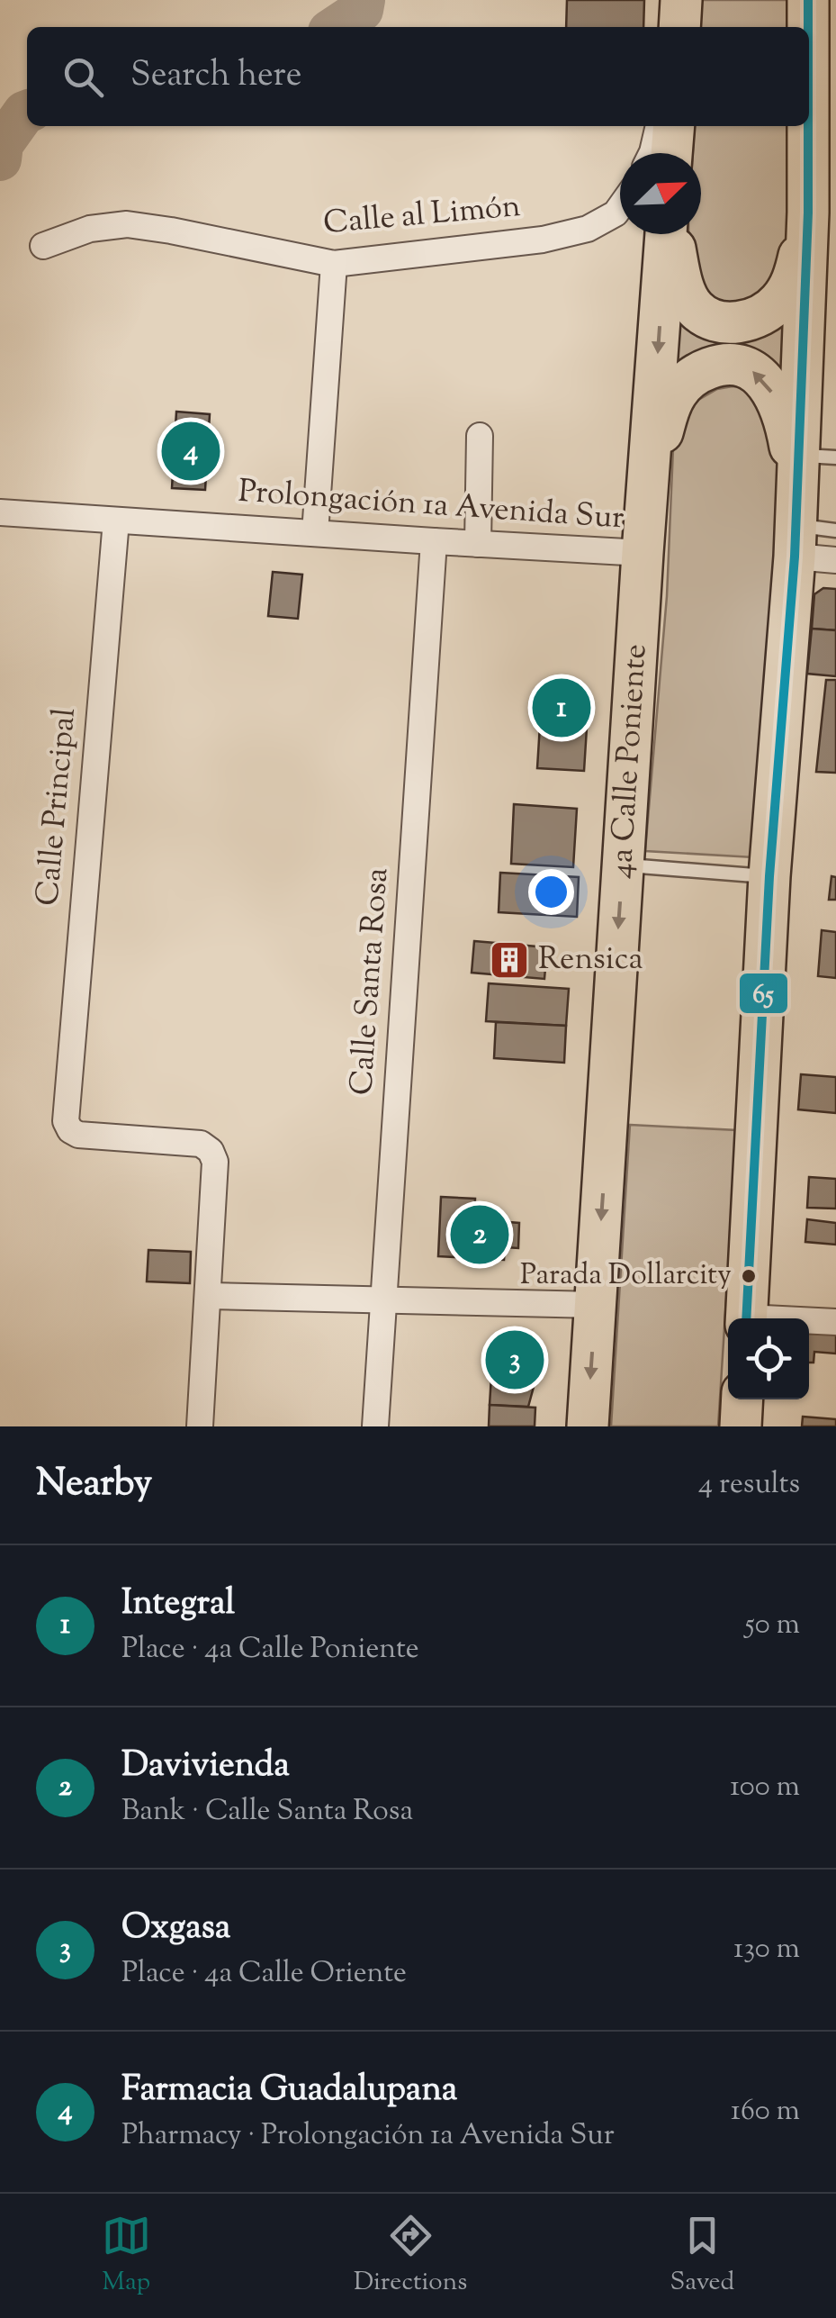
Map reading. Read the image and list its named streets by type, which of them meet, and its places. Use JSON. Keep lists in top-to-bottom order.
{
  "streets": {
    "highway": ["4a Calle Poniente"],
    "street": [
      "Calle al Limón",
      "Prolongación 1a Avenida Sur",
      "Calle Principal",
      "Calle Santa Rosa"
    ]
  },
  "crossings": [
    ["Prolongación 1a Avenida Sur", "4a Calle Poniente"],
    ["Prolongación 1a Avenida Sur", "Calle Principal"],
    ["Prolongación 1a Avenida Sur", "Calle Santa Rosa"]
  ],
  "places": {
    "building": ["Rensica"],
    "other": ["Parada Dollarcity"]
  },
  "lines": ["transit line 65"],
  "north": "top right",
  "page": {
    "search": "Search here",
    "pins": [
      "4",
      "1",
      "2",
      "3"
    ],
    "heading": ["Nearby", "4 results"],
    "list": [
      {
        "mark": "1",
        "name": "Integral",
        "note": "Place · 4a Calle Poniente",
        "value": "50 m"
      },
      {
        "mark": "2",
        "name": "Davivienda",
        "note": "Bank · Calle Santa Rosa",
        "value": "100 m"
      },
      {
        "mark": "3",
        "name": "Oxgasa",
        "note": "Place · 4a Calle Oriente",
        "value": "130 m"
      },
      {
        "mark": "4",
        "name": "Farmacia Guadalupana",
        "note": "Pharmacy · Prolongación 1a Avenida Sur",
        "value": "160 m"
      }
    ],
    "nav": ["Map", "Directions", "Saved"]
  }
}
